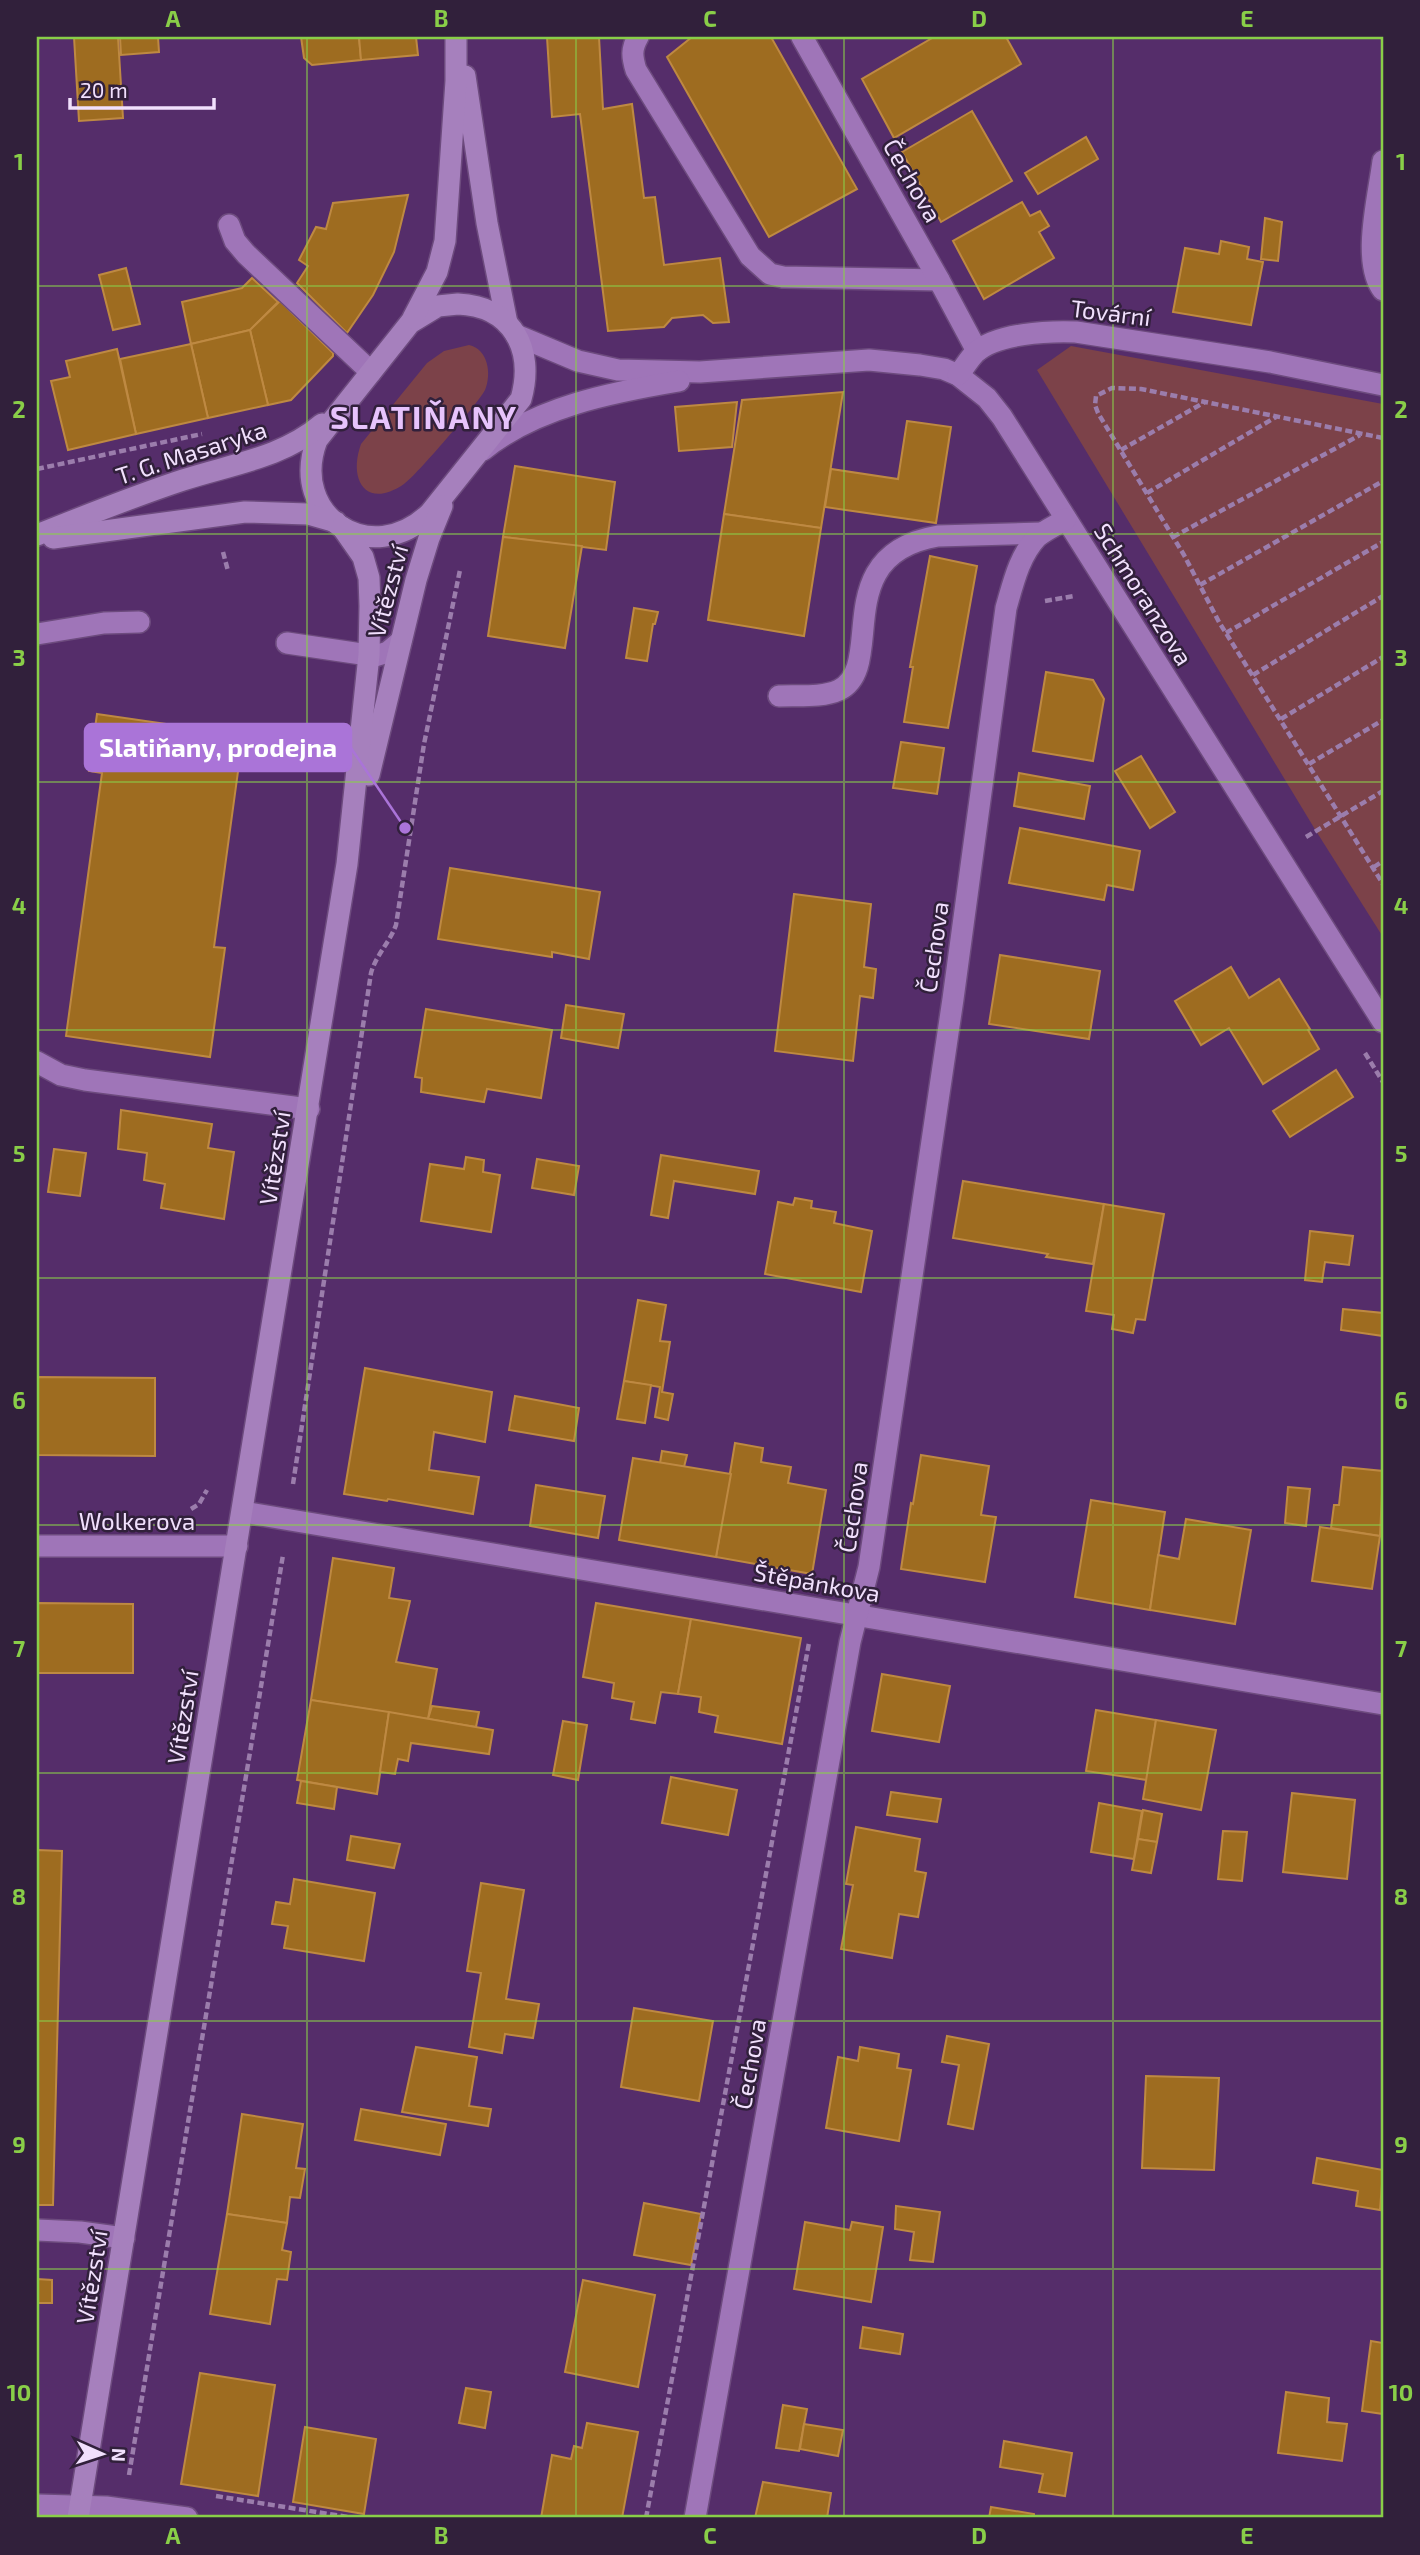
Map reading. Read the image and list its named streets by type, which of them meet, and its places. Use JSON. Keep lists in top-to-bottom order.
{
  "streets": {
    "main road": ["T. G. Masaryka", "Vítězství"],
    "street": [
      "Čechova",
      "Tovární",
      "Schmoranzova",
      "Wolkerova",
      "Štěpánkova"
    ]
  },
  "crossings": [
    ["Čechova", "Tovární"],
    ["Čechova", "Schmoranzova"],
    ["Čechova", "Štěpánkova"],
    ["T. G. Masaryka", "Vítězství"],
    ["T. G. Masaryka", "Schmoranzova"],
    ["Vítězství", "Wolkerova"],
    ["Vítězství", "Štěpánkova"]
  ],
  "districts": ["SLATIŇANY"],
  "places": ["Slatiňany, prodejna"],
  "scale_bar": "20 m",
  "north": "right",
  "grid": {
    "columns": [
      "A",
      "B",
      "C",
      "D",
      "E"
    ],
    "rows": [
      "1",
      "2",
      "3",
      "4",
      "5",
      "6",
      "7",
      "8",
      "9",
      "10"
    ]
  }
}
